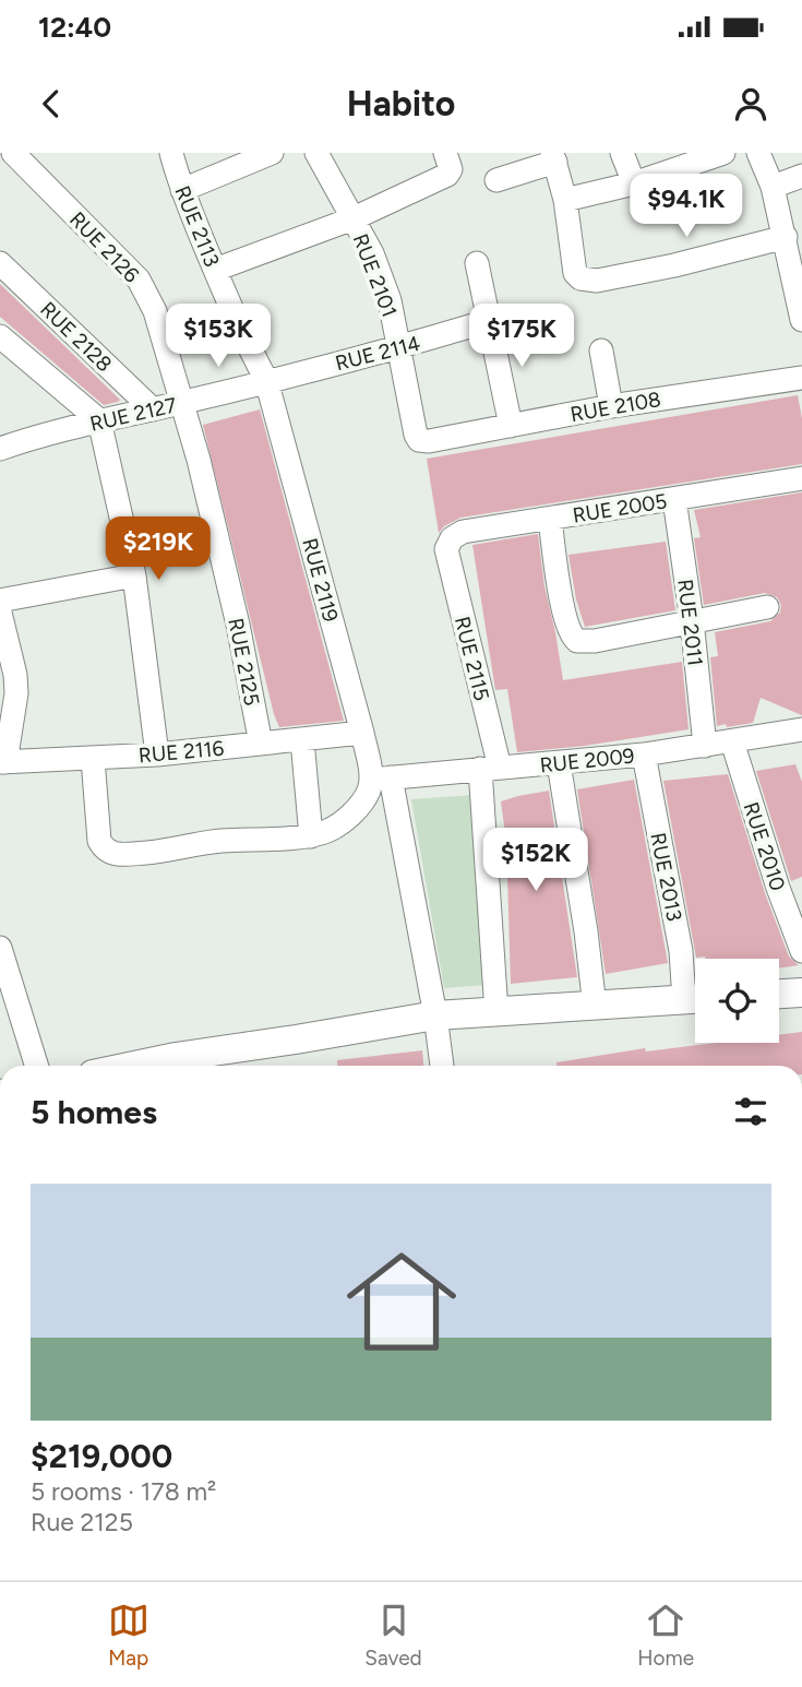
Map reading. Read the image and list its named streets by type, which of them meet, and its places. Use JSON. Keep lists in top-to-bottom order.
{
  "streets": {
    "street": [
      "RUE 2113",
      "RUE 2126",
      "RUE 2101",
      "RUE 2128",
      "RUE 2114",
      "RUE 2108",
      "RUE 2127",
      "RUE 2005",
      "RUE 2119",
      "RUE 2011",
      "RUE 2115",
      "RUE 2125",
      "RUE 2116",
      "RUE 2009",
      "RUE 2010",
      "RUE 2013"
    ]
  },
  "crossings": [
    ["RUE 2113", "RUE 2114"],
    ["RUE 2113", "RUE 2127"],
    ["RUE 2113", "RUE 2119"],
    ["RUE 2126", "RUE 2127"],
    ["RUE 2126", "RUE 2125"],
    ["RUE 2101", "RUE 2114"],
    ["RUE 2101", "RUE 2108"],
    ["RUE 2128", "RUE 2127"],
    ["RUE 2114", "RUE 2127"],
    ["RUE 2114", "RUE 2119"],
    ["RUE 2127", "RUE 2119"],
    ["RUE 2127", "RUE 2125"],
    ["RUE 2005", "RUE 2011"],
    ["RUE 2005", "RUE 2115"],
    ["RUE 2119", "RUE 2116"],
    ["RUE 2119", "RUE 2009"],
    ["RUE 2011", "RUE 2009"],
    ["RUE 2115", "RUE 2009"],
    ["RUE 2125", "RUE 2116"],
    ["RUE 2009", "RUE 2010"],
    ["RUE 2009", "RUE 2013"]
  ],
  "page": {
    "status": "12:40",
    "header": "Habito",
    "price": [
      "$94.1K",
      "$153K",
      "$175K",
      "$219K",
      "$152K"
    ],
    "heading": "5 homes",
    "list": [
      {
        "name": "$219,000",
        "note": "5 rooms · 178 m² · Rue 2125"
      }
    ],
    "tabs": ["Map", "Saved", "Home"]
  }
}
